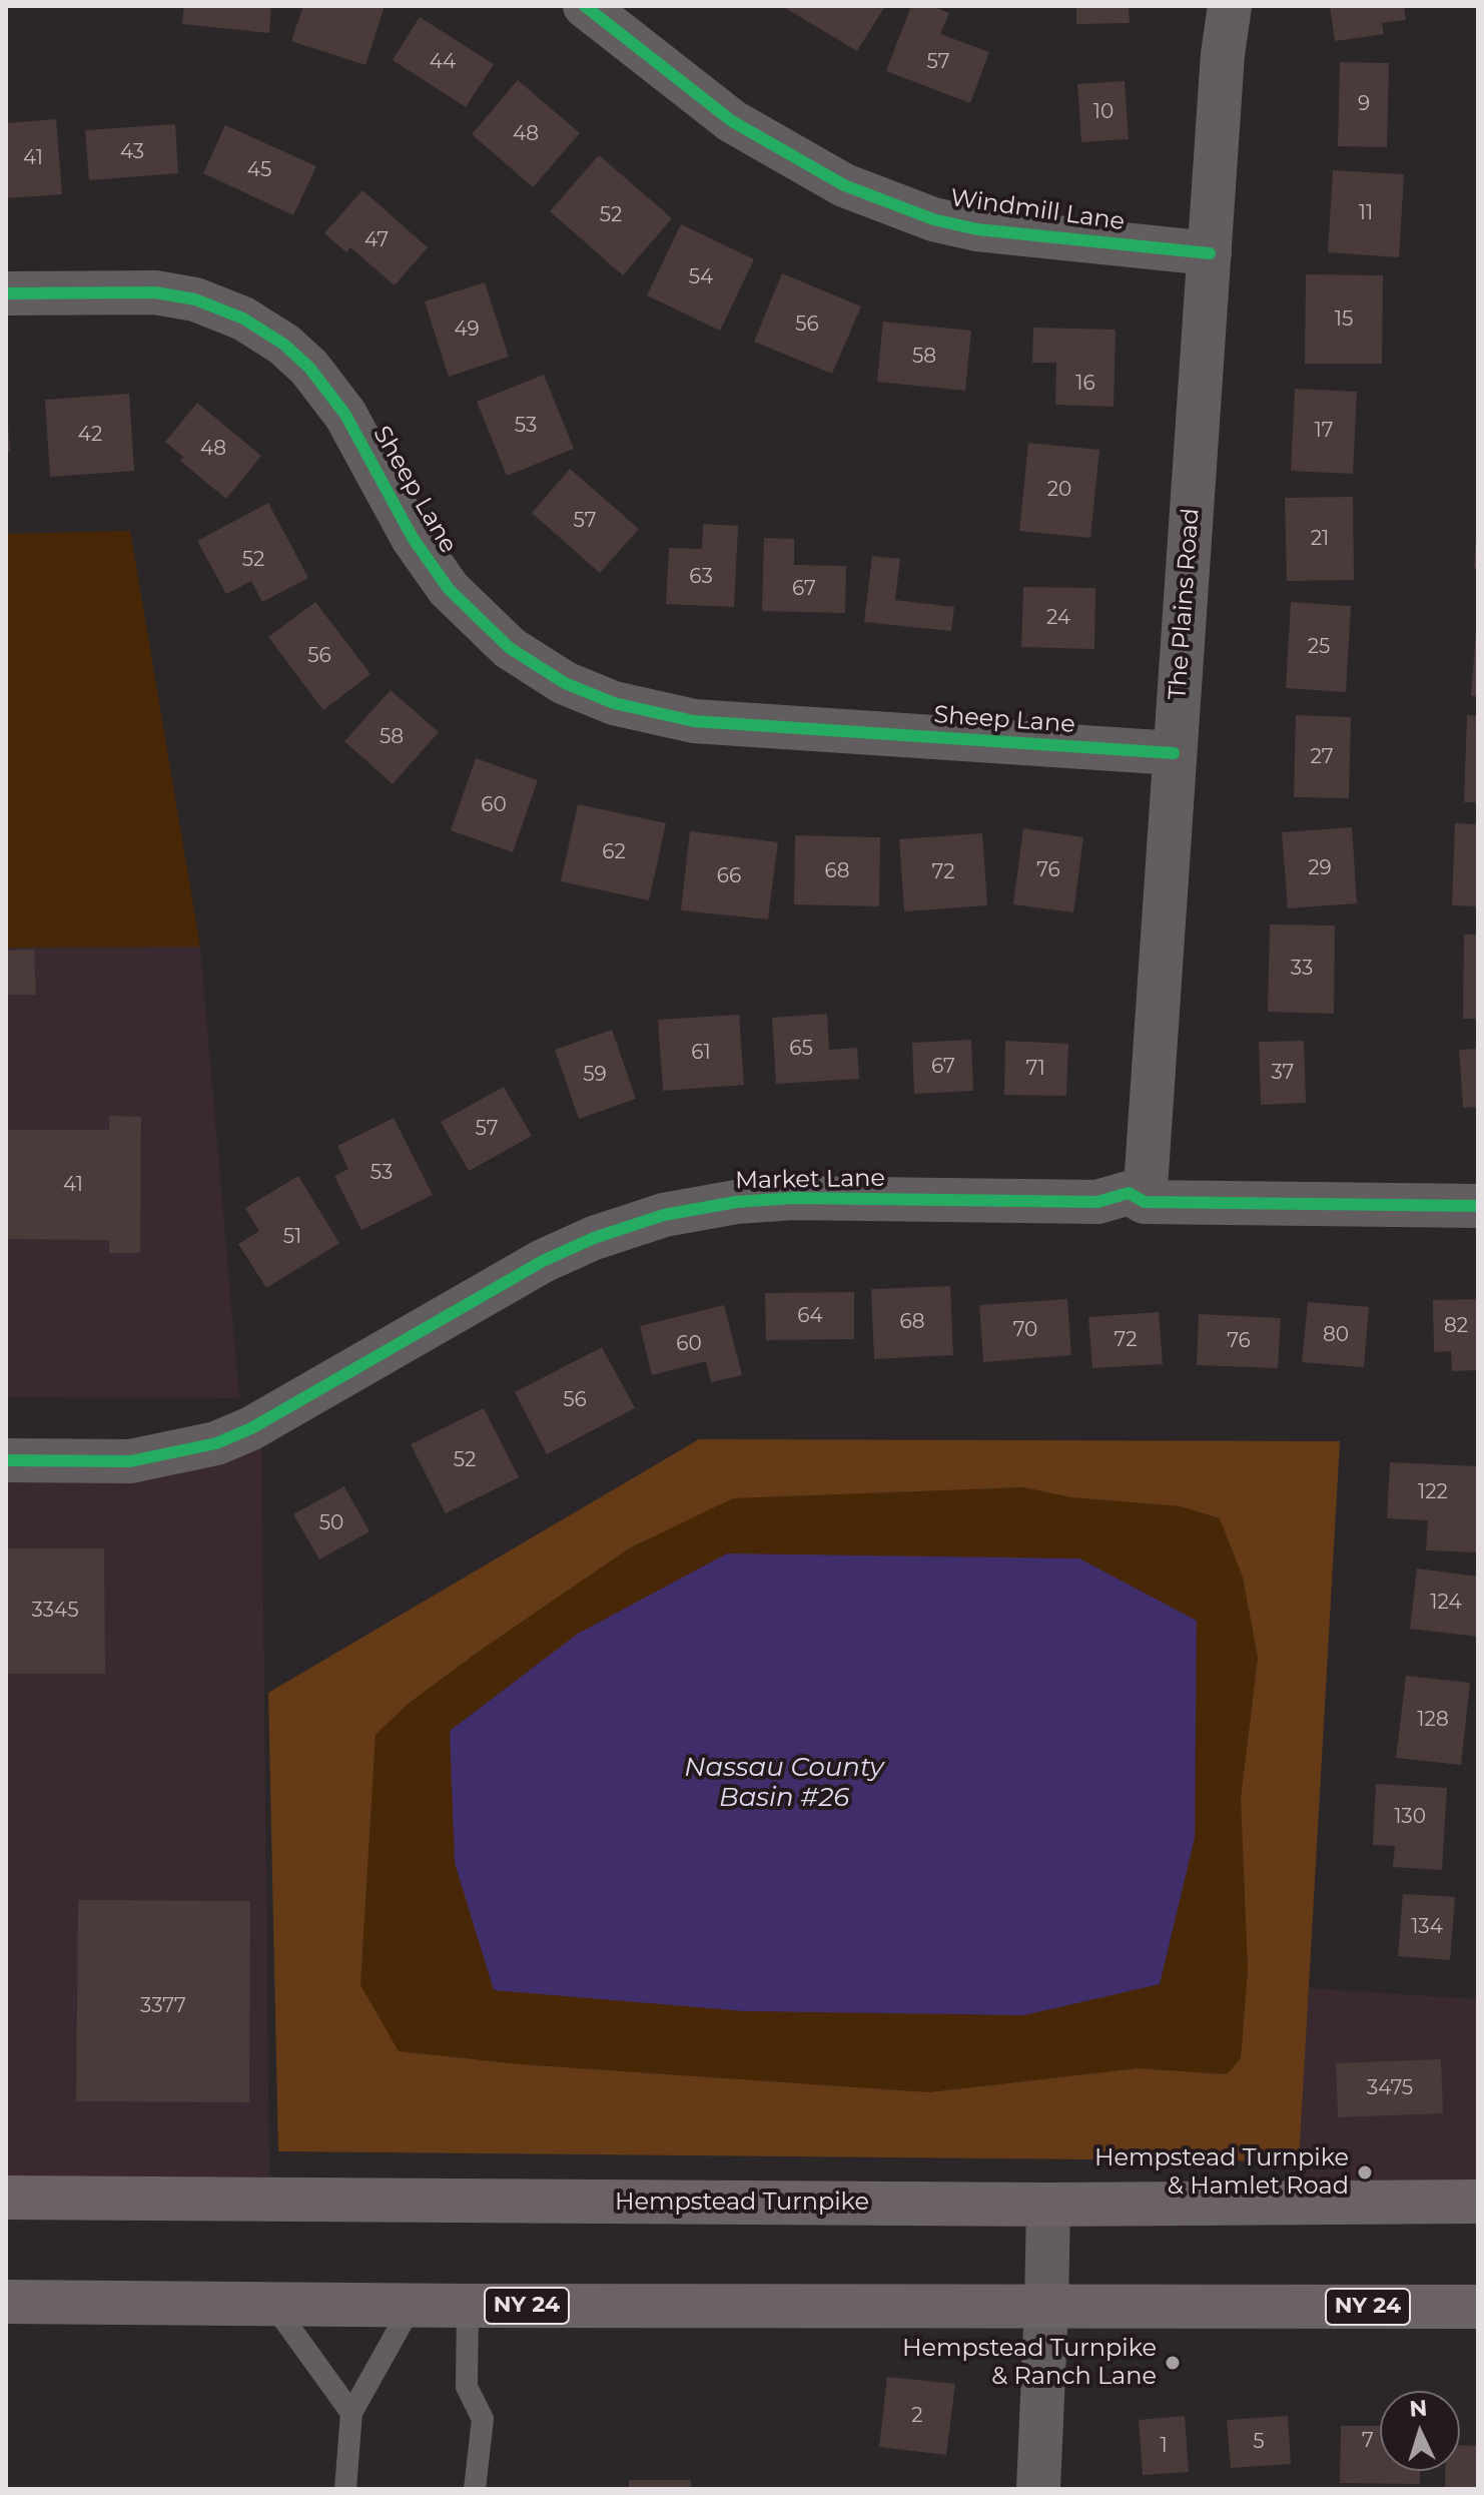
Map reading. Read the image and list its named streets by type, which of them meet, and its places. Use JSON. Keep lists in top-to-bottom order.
{
  "streets": {
    "main road": ["Hempstead Turnpike", "NY 24"],
    "street": [
      "Windmill Lane",
      "Sheep Lane",
      "The Plains Road",
      "Market Lane"
    ]
  },
  "crossings": [
    ["Windmill Lane", "The Plains Road"],
    ["Sheep Lane", "The Plains Road"],
    ["The Plains Road", "Market Lane"]
  ],
  "water": ["Nassau County Basin #26"],
  "places": ["Hempstead Turnpike & Hamlet Road", "Hempstead Turnpike & Ranch Lane"],
  "house_numbers": [
    "44",
    "57",
    "9",
    "10",
    "48",
    "43",
    "41",
    "45",
    "11",
    "52",
    "47",
    "54",
    "15",
    "56",
    "49",
    "58",
    "16",
    "53",
    "17",
    "42",
    "48",
    "20",
    "57",
    "21",
    "52",
    "63",
    "67",
    "24",
    "25",
    "56",
    "58",
    "27",
    "60",
    "62",
    "29",
    "76",
    "68",
    "72",
    "66",
    "33",
    "65",
    "61",
    "67",
    "71",
    "37",
    "59",
    "57",
    "53",
    "41",
    "51",
    "64",
    "68",
    "82",
    "70",
    "80",
    "72",
    "76",
    "60",
    "56",
    "52",
    "122",
    "50",
    "124",
    "3345",
    "128",
    "130",
    "134",
    "3377",
    "3475",
    "2",
    "7",
    "5",
    "1"
  ],
  "north": "top"
}
